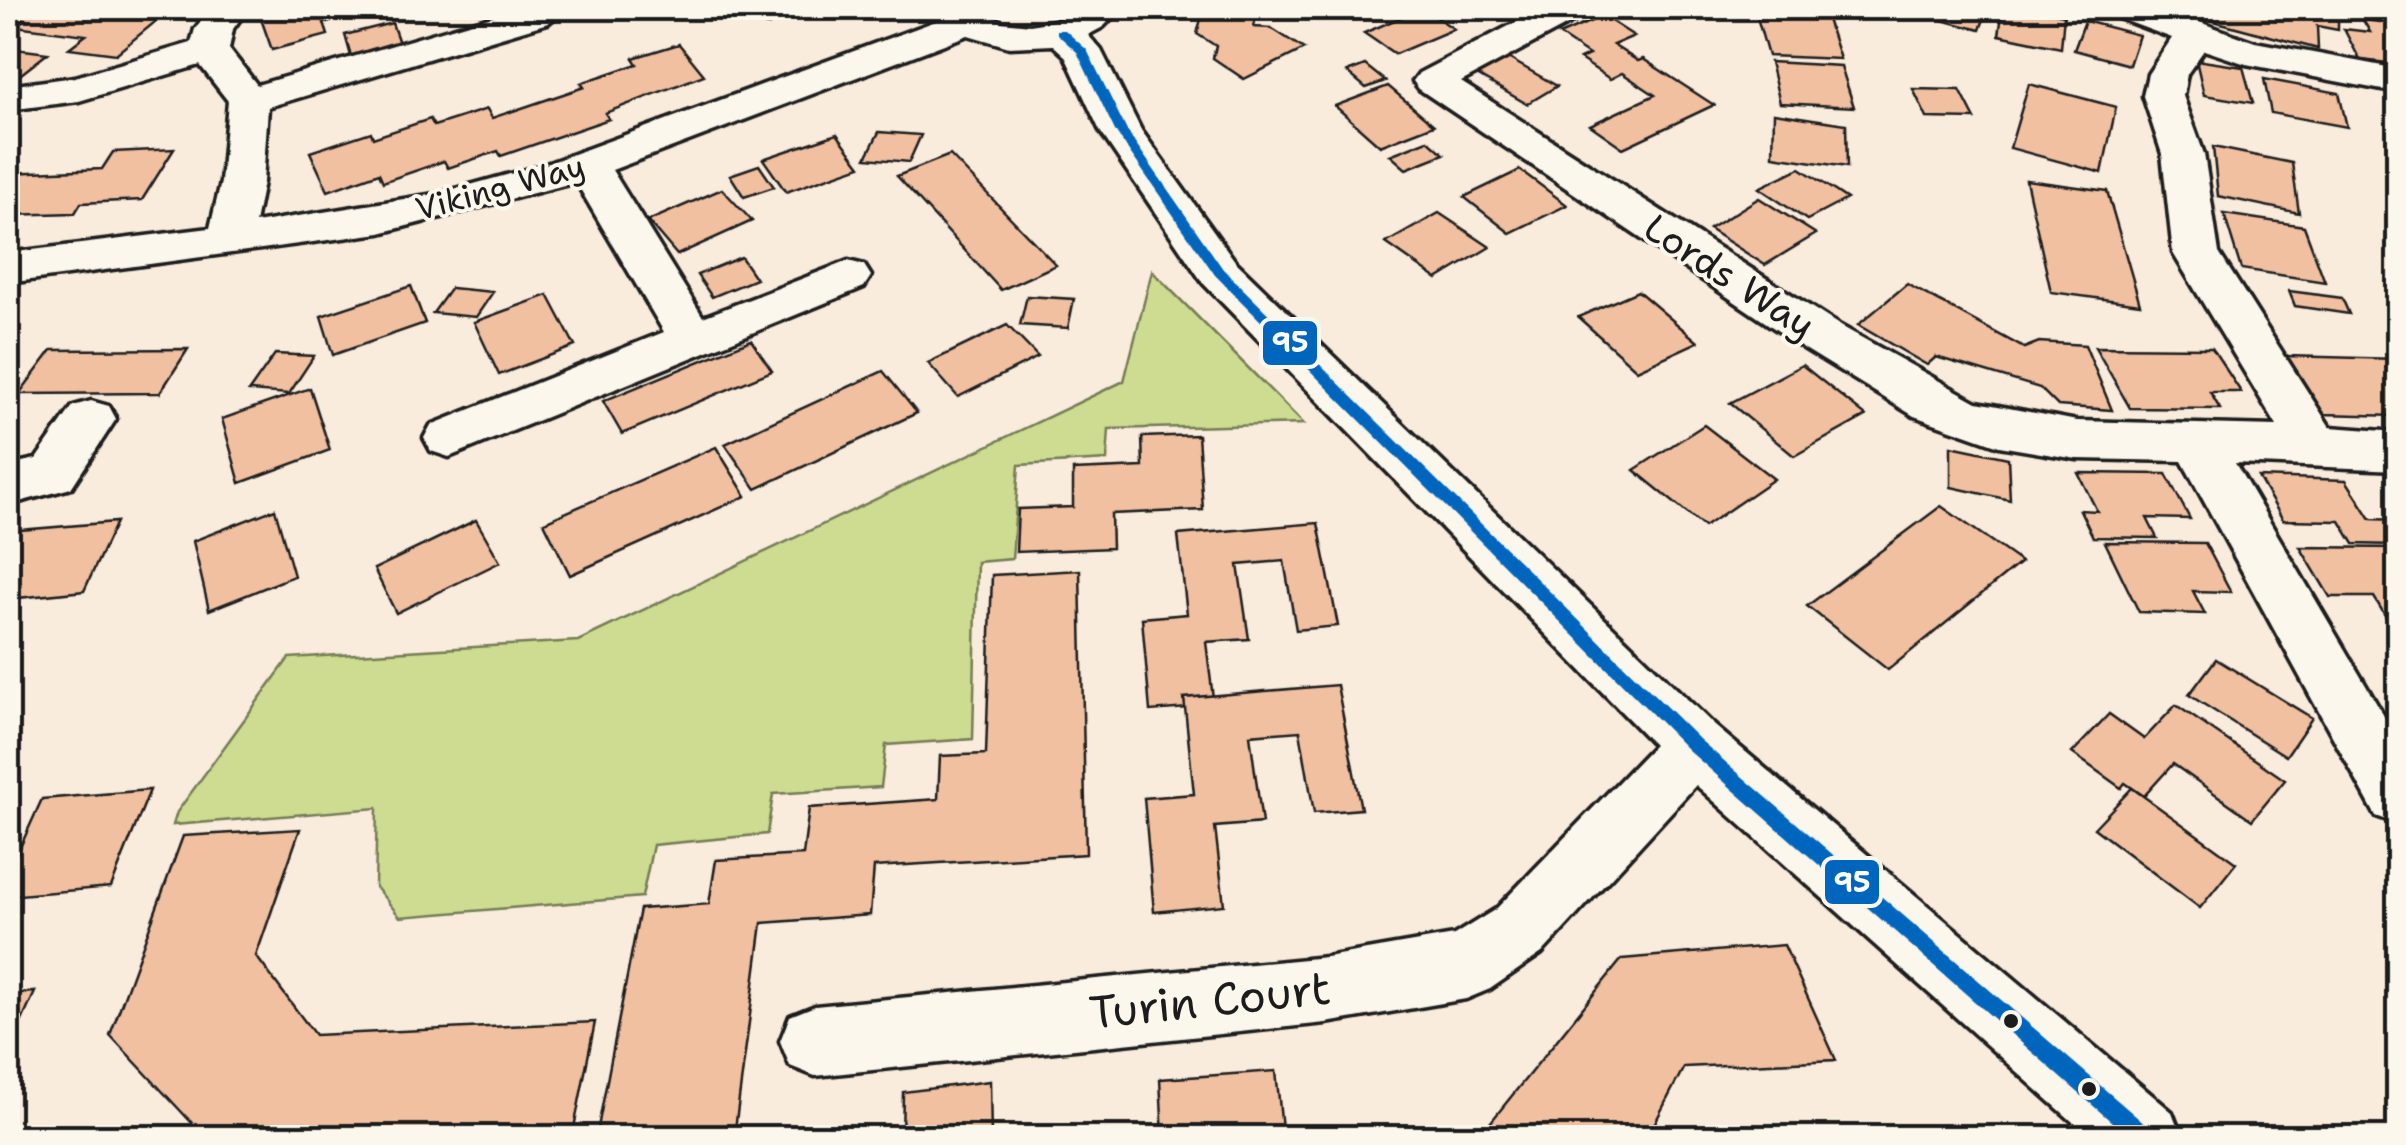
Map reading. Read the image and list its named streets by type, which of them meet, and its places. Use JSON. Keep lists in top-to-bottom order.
{
  "streets": {
    "street": ["Viking Way", "Lords Way", "Turin Court"]
  },
  "lines": ["transit line 95"]
}
